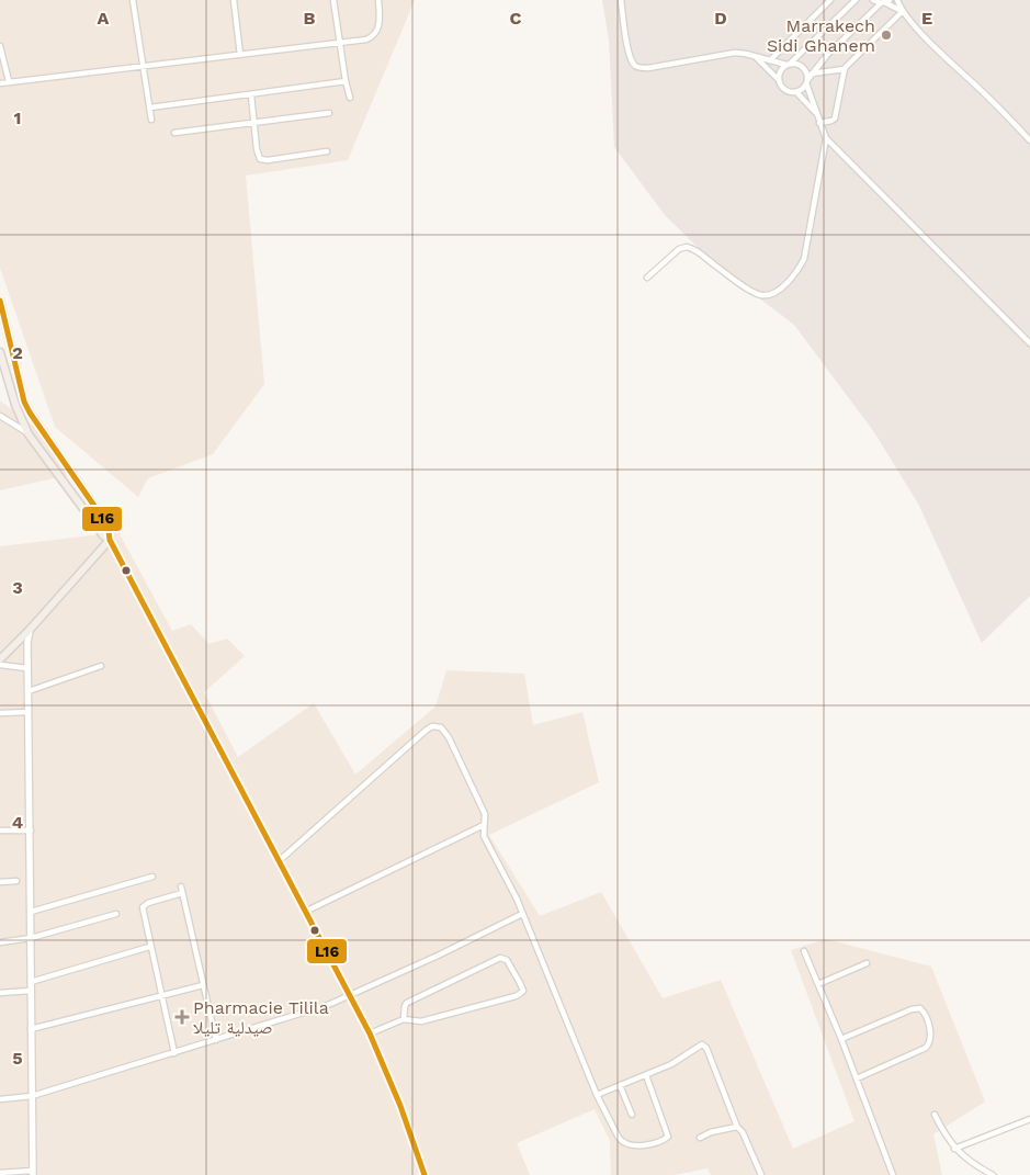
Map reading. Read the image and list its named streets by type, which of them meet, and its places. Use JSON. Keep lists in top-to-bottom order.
{
  "places": {
    "other": ["Marrakech Sidi Ghanem"],
    "health": ["Pharmacie Tilila صيدلية تليلا"]
  },
  "lines": ["transit line L16"],
  "grid": {
    "columns": [
      "A",
      "B",
      "C",
      "D",
      "E"
    ],
    "rows": [
      "1",
      "2",
      "3",
      "4",
      "5"
    ]
  }
}
